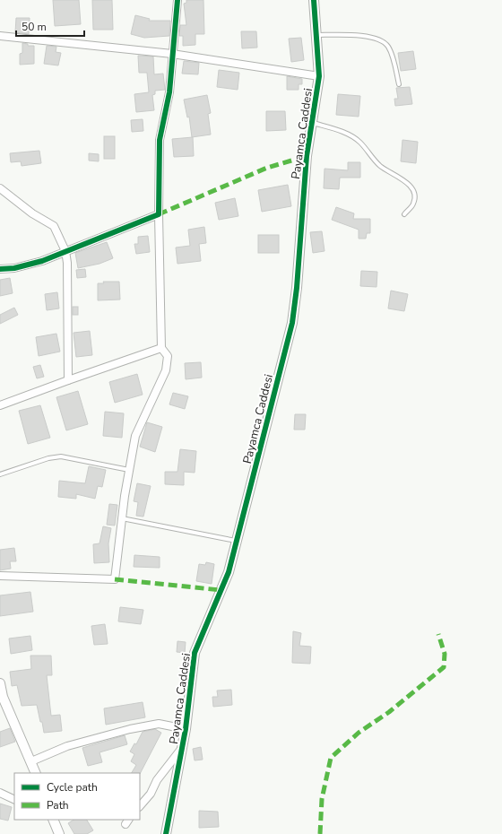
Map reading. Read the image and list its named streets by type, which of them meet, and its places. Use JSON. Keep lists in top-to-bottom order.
{
  "streets": {
    "street": ["Payamca Caddesi"]
  },
  "legend": ["Cycle path", "Path"],
  "scale_bar": "50 m"
}
